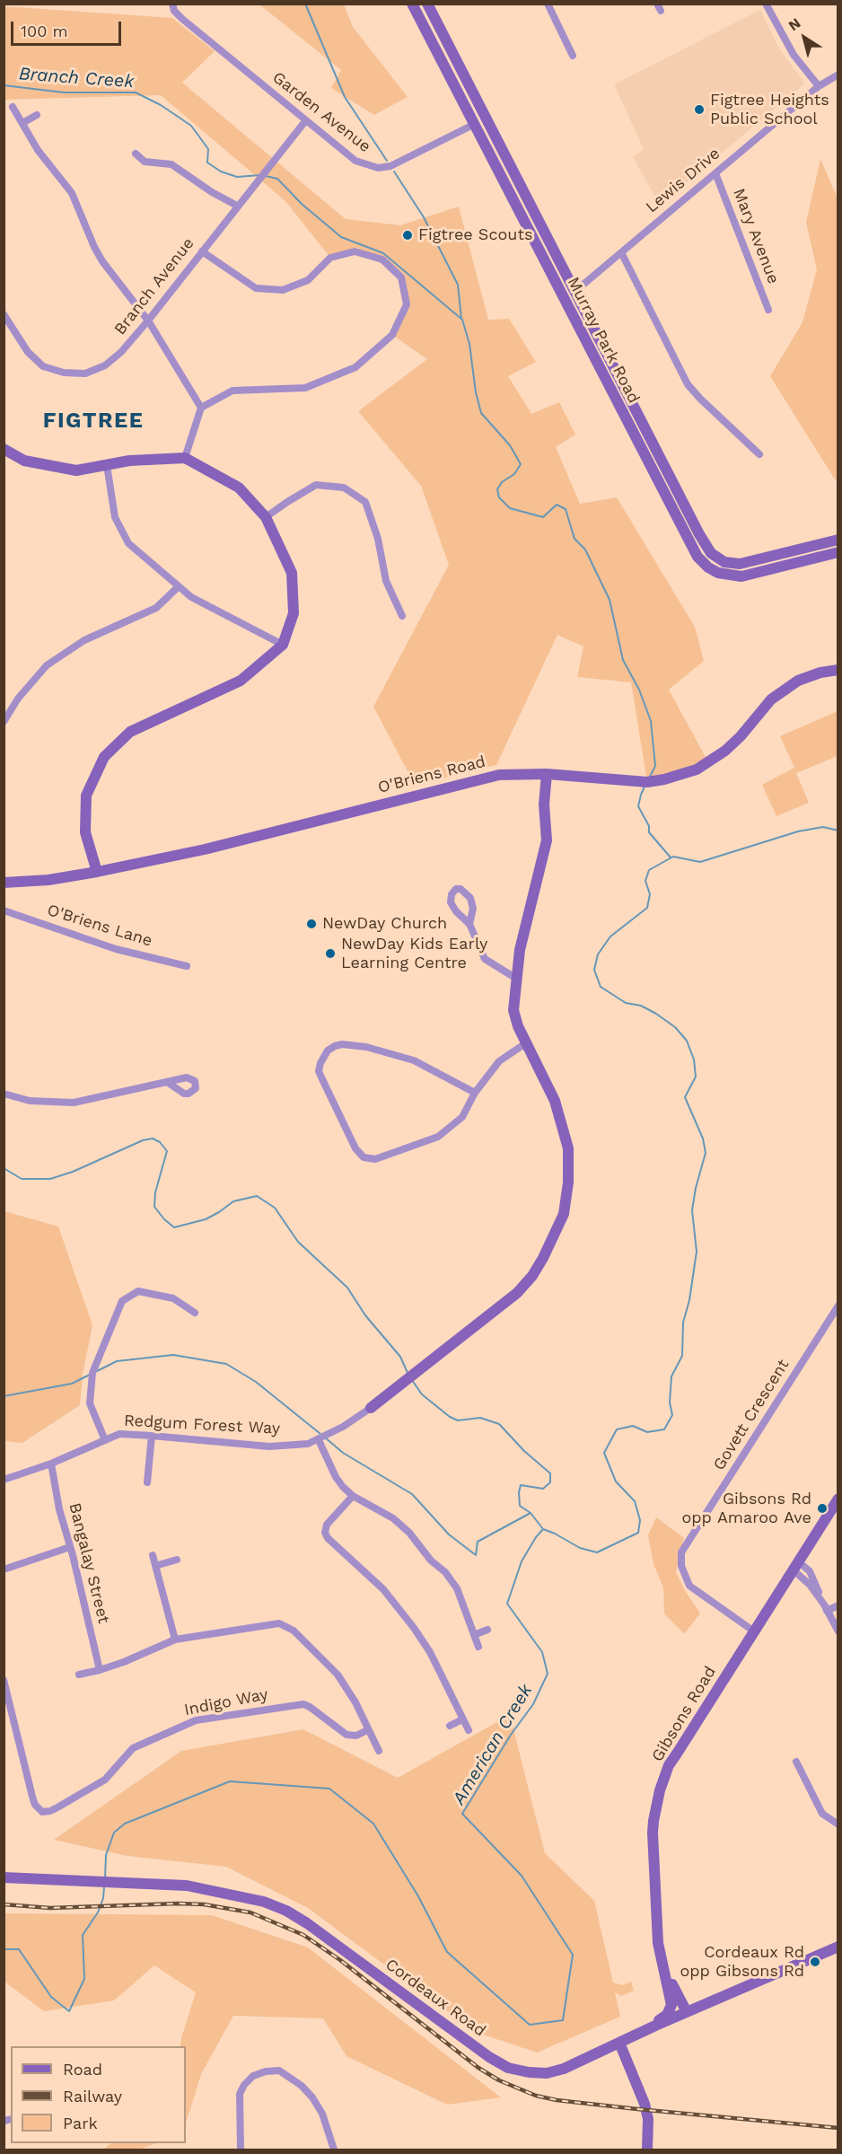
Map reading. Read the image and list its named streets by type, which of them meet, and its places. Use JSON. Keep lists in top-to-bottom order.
{
  "streets": {
    "street": [
      "Garden Avenue",
      "Lewis Drive",
      "Mary Avenue",
      "Branch Avenue",
      "Murray Park Road",
      "O'Briens Road",
      "O'Briens Lane",
      "Govett Crescent",
      "Redgum Forest Way",
      "Bangalay Street",
      "Indigo Way",
      "Gibsons Road",
      "Cordeaux Road"
    ]
  },
  "crossings": [
    ["Garden Avenue", "Branch Avenue"],
    ["Garden Avenue", "Murray Park Road"],
    ["Lewis Drive", "Mary Avenue"],
    ["Lewis Drive", "Murray Park Road"],
    ["O'Briens Road", "Redgum Forest Way"],
    ["Govett Crescent", "Gibsons Road"],
    ["Redgum Forest Way", "Bangalay Street"],
    ["Gibsons Road", "Cordeaux Road"]
  ],
  "districts": ["FIGTREE"],
  "water": ["Branch Creek", "American Creek"],
  "places": [
    "Figtree Heights Public School",
    "Figtree Scouts",
    "NewDay Church",
    "NewDay Kids Early Learning Centre",
    "Gibsons Rd opp Amaroo Ave",
    "Cordeaux Rd opp Gibsons Rd"
  ],
  "legend": ["Road", "Railway", "Park"],
  "scale_bar": "100 m",
  "north": "top left"
}
